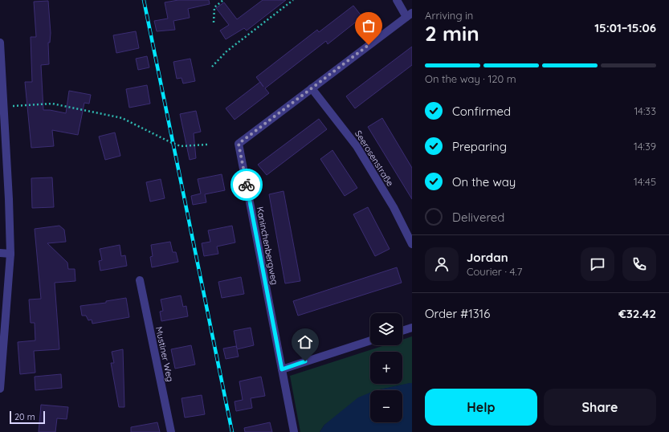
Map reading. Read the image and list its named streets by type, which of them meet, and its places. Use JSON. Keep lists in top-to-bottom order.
{
  "streets": {
    "street": ["Seerosenstraße", "Kaninchenbergweg", "Mustiner Weg"]
  },
  "crossings": [
    ["Seerosenstraße", "Kaninchenbergweg"]
  ],
  "scale_bar": "20 m",
  "page": {
    "heading": ["2 min", "Arriving in", "15:01–15:06"],
    "panel": [
      "Jordan",
      "Courier · 4.7",
      "Order #1316",
      "€32.42"
    ],
    "bar": "On the way · 120 m",
    "list": [
      ["Confirmed", "14:33"],
      ["Preparing", "14:39"],
      ["On the way", "14:45"],
      "Delivered"
    ],
    "map_buttons": ["+", "−"],
    "buttons": ["Help", "Share"],
    "scale": "20 m"
  }
}
